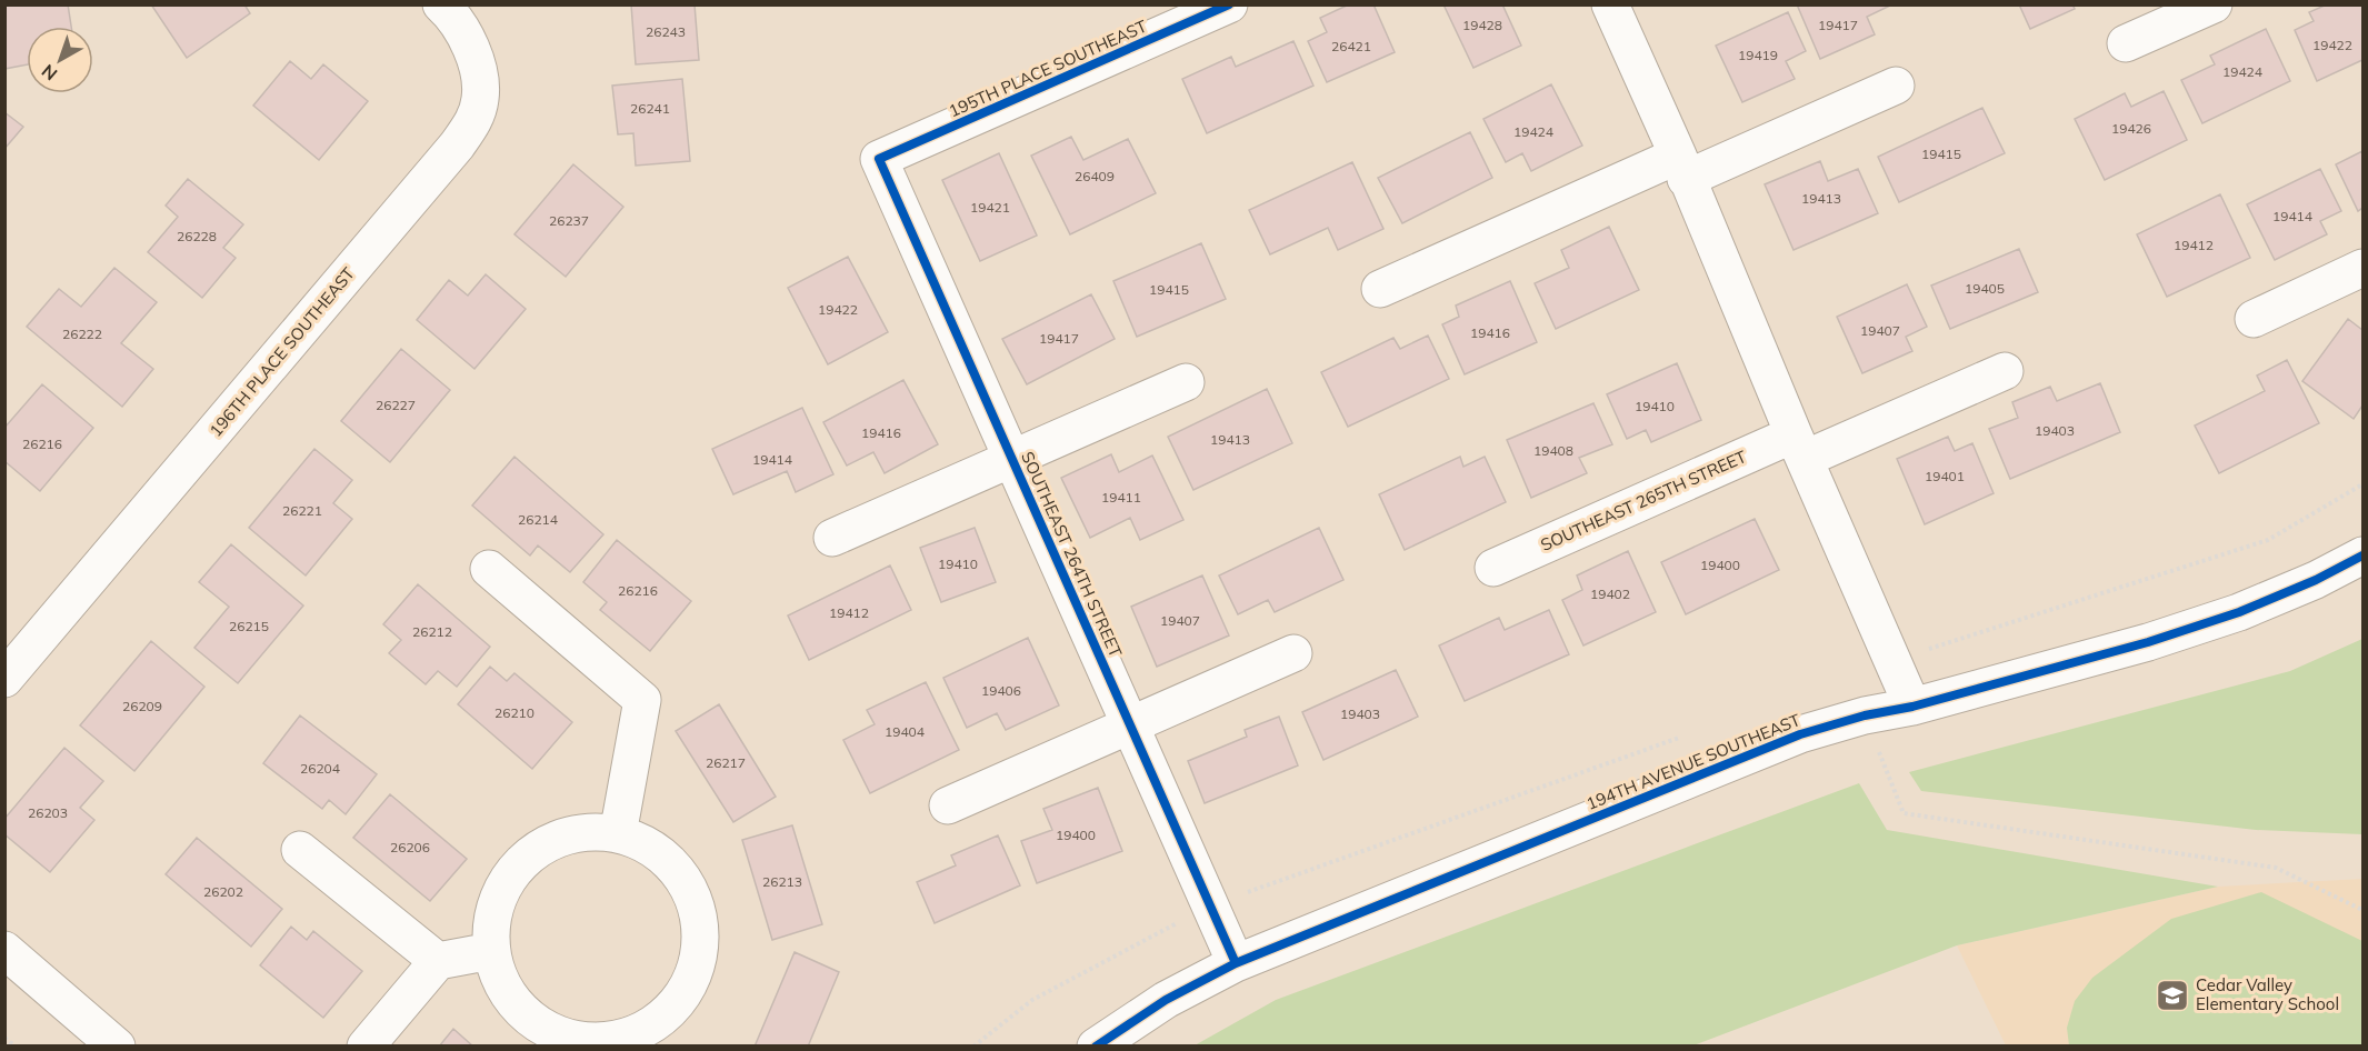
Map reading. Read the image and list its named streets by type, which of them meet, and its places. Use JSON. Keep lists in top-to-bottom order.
{
  "streets": {
    "street": [
      "195TH PLACE SOUTHEAST",
      "196TH PLACE SOUTHEAST",
      "SOUTHEAST 265TH STREET",
      "SOUTHEAST 264TH STREET",
      "194TH AVENUE SOUTHEAST"
    ]
  },
  "crossings": [
    ["195TH PLACE SOUTHEAST", "SOUTHEAST 264TH STREET"],
    ["SOUTHEAST 264TH STREET", "194TH AVENUE SOUTHEAST"]
  ],
  "places": {
    "school or university": ["Cedar Valley Elementary School"]
  },
  "house_numbers": [
    "19428",
    "19417",
    "26243",
    "19422",
    "26421",
    "19419",
    "19424",
    "26241",
    "19426",
    "19424",
    "19415",
    "26409",
    "19413",
    "19421",
    "19414",
    "26237",
    "26228",
    "19412",
    "19405",
    "19415",
    "19422",
    "19407",
    "19416",
    "26222",
    "19417",
    "26227",
    "19410",
    "19403",
    "19416",
    "19413",
    "26216",
    "19408",
    "19414",
    "19401",
    "19411",
    "26221",
    "26214",
    "19410",
    "19400",
    "26216",
    "19402",
    "19412",
    "19407",
    "26215",
    "26212",
    "19406",
    "26209",
    "26210",
    "19403",
    "19404",
    "26217",
    "26204",
    "26203",
    "19400",
    "26206",
    "26213",
    "26202"
  ],
  "north": "bottom left"
}
